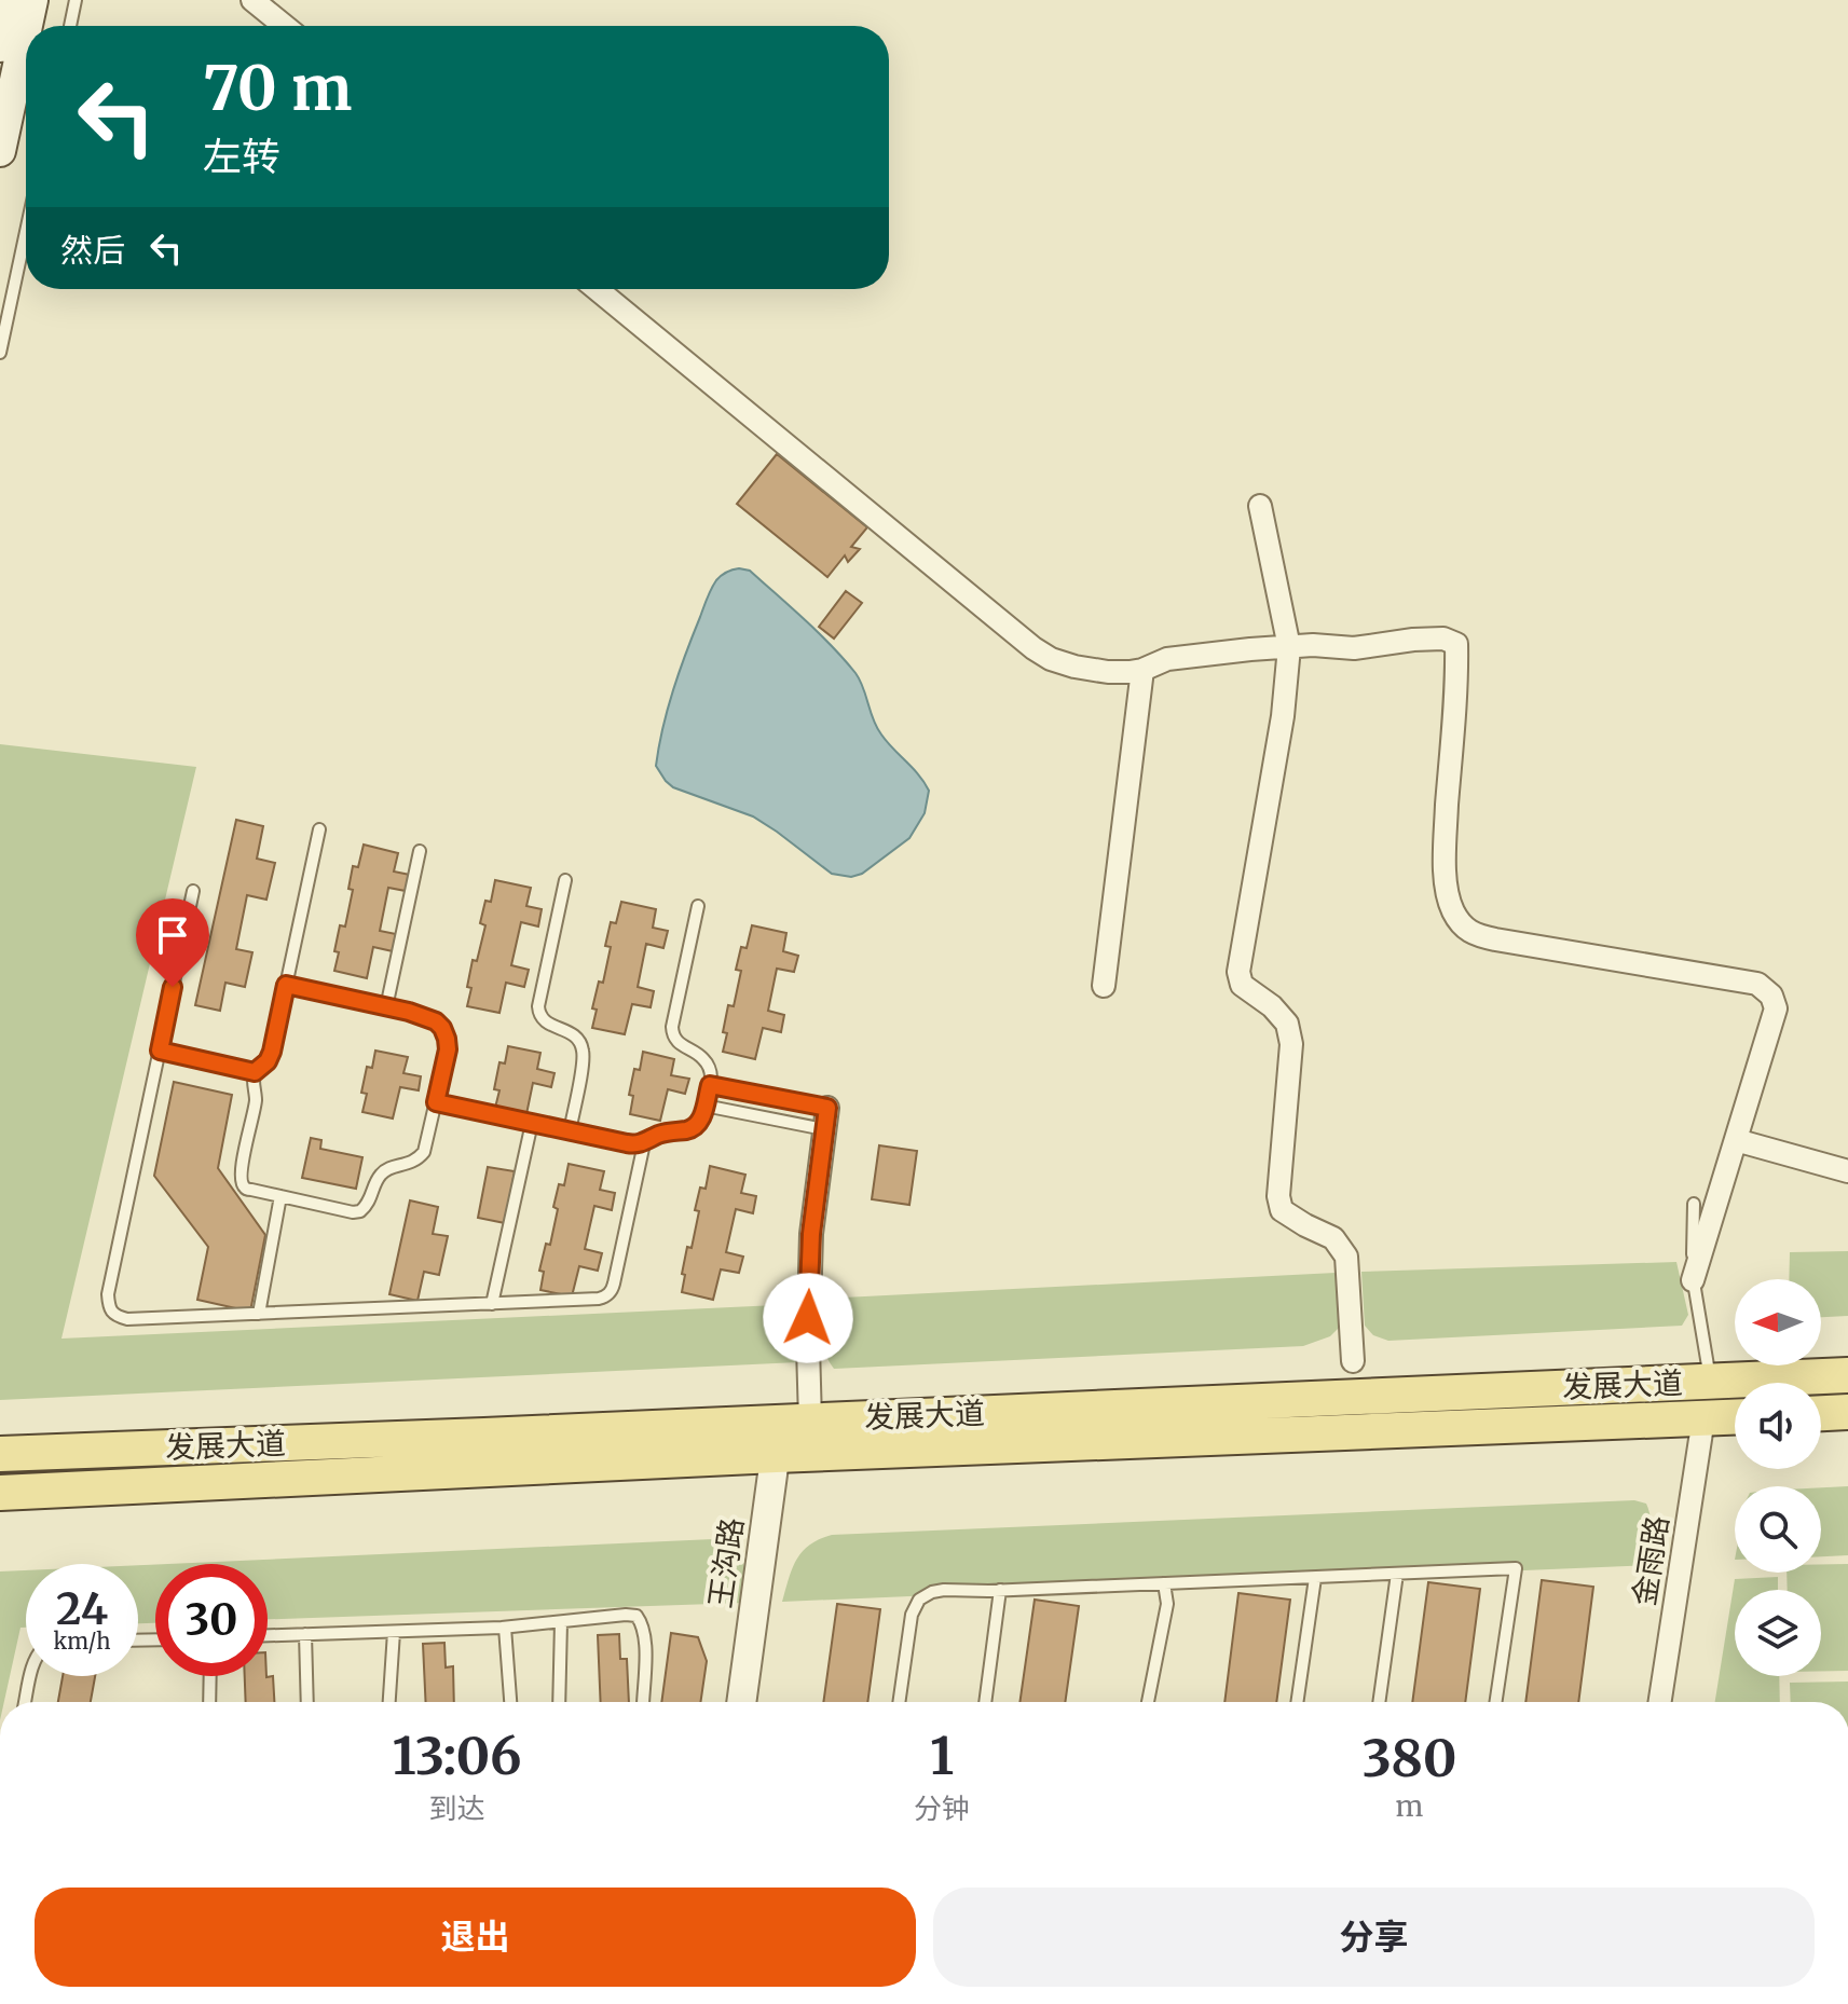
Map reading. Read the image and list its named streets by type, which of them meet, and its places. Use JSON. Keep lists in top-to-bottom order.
{
  "streets": {
    "main road": ["发展大道"],
    "street": ["金雨路", "王沟路"]
  },
  "crossings": [
    ["发展大道", "金雨路"],
    ["发展大道", "王沟路"]
  ],
  "north": "left",
  "page": {
    "turn": ["70 m", "左转"],
    "then": "然后",
    "speed": "24 km/h",
    "limit": "30",
    "eta": [
      "13:06",
      "到达",
      "1",
      "分钟",
      "380",
      "m"
    ],
    "buttons": ["退出", "分享"]
  }
}
